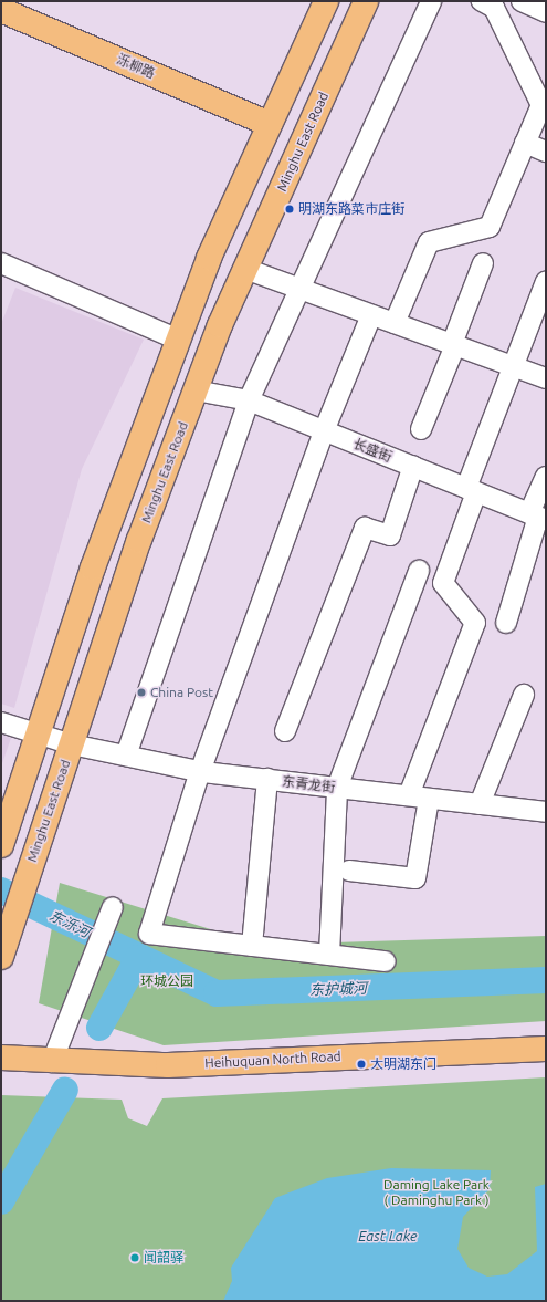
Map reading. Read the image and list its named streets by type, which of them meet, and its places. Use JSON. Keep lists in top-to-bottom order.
{
  "streets": {
    "main road": ["泺柳路", "Minghu East Road", "Heihuquan North Road"],
    "street": ["长盛街", "东青龙街"]
  },
  "crossings": [
    ["Minghu East Road", "长盛街"],
    ["Minghu East Road", "东青龙街"]
  ],
  "water": ["东泺河", "东护城河", "East Lake"],
  "parks": ["环城公园", "Daming Lake Park ( Daminghu Park )"],
  "places": [
    "明湖东路菜市庄街",
    "China Post",
    "大明湖东门",
    "闻韶驿"
  ]
}
